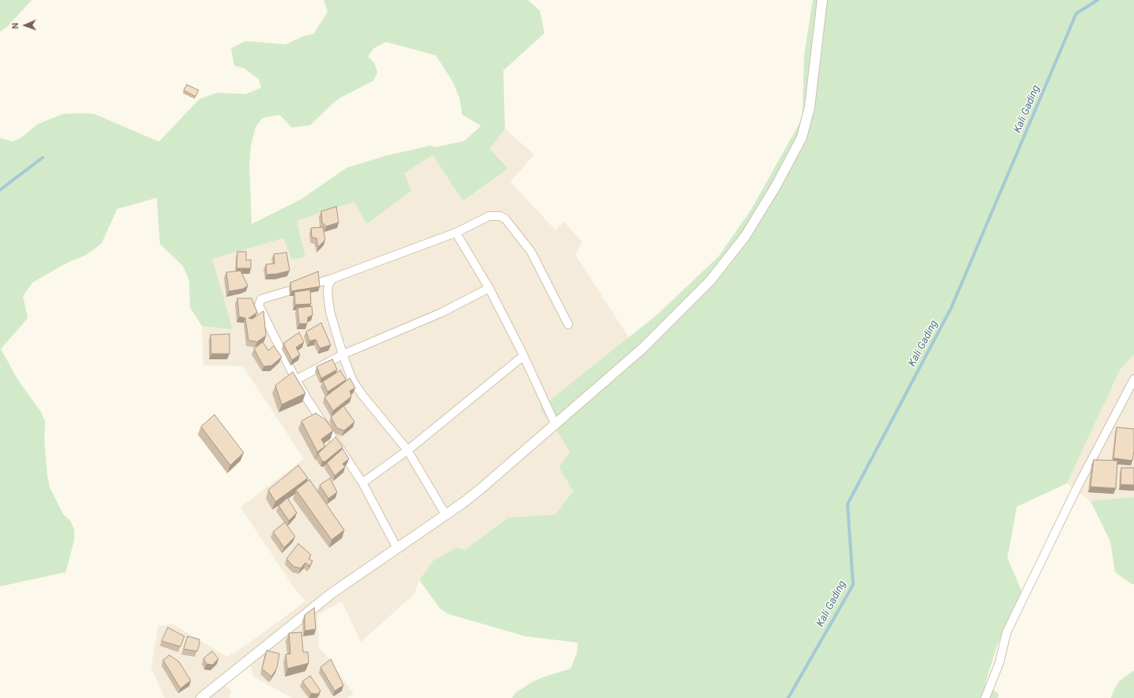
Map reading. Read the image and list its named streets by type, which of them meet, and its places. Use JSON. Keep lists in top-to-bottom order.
{
  "water": ["Kali Gading"],
  "north": "left"
}
